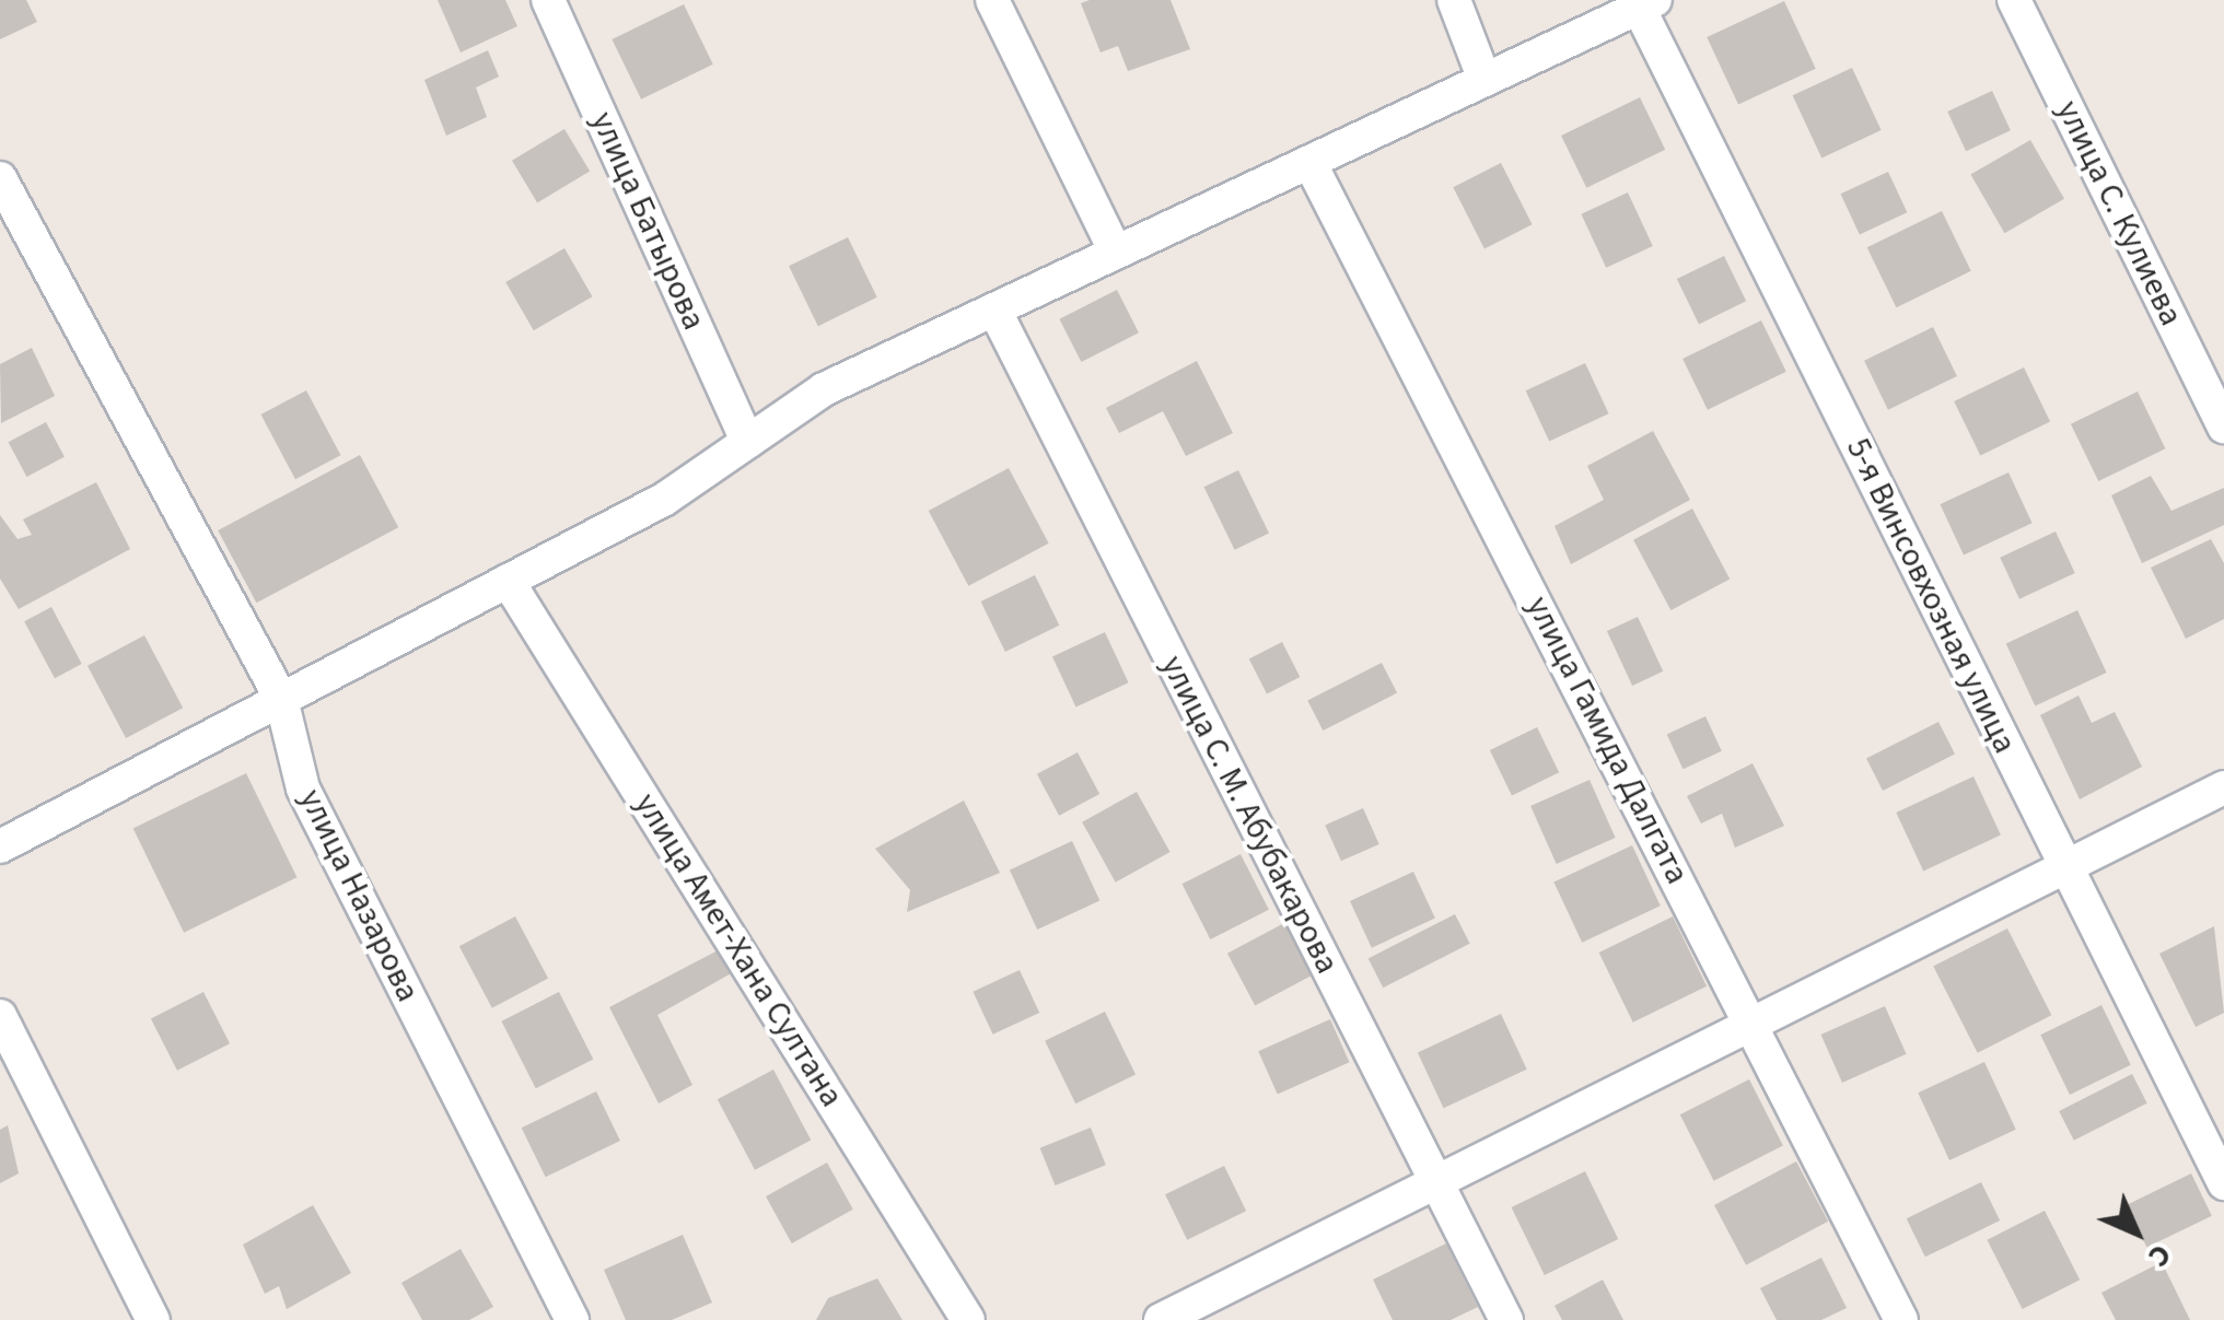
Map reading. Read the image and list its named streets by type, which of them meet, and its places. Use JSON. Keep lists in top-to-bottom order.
{
  "streets": {
    "street": [
      "улица С. Кулиева",
      "улица Батырова",
      "5-я Винсовхозная улица",
      "улица Гамида Далгата",
      "улица С. М. Абубакарова",
      "улица Назарова",
      "улица Амет-Хана Султана"
    ]
  },
  "north": "bottom right"
}
